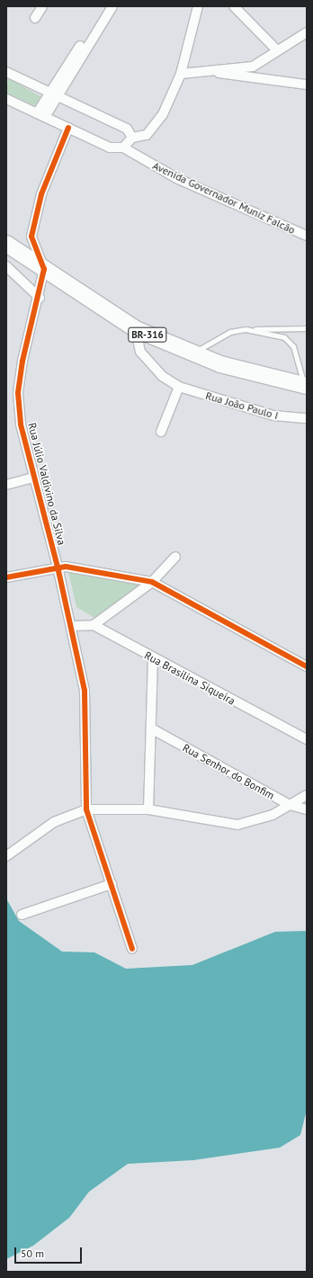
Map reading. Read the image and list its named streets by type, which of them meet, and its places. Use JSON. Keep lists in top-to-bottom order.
{
  "streets": {
    "highway": ["BR-316"],
    "street": [
      "Avenida Governador Muniz Falcão",
      "Rua João Paulo I",
      "Rua Júlio Valdivino da Silva",
      "Rua Brasilina Siqueira",
      "Rua Senhor do Bonfim"
    ]
  },
  "crossings": [
    ["BR-316", "Rua João Paulo I"],
    ["BR-316", "Rua Júlio Valdivino da Silva"]
  ],
  "scale_bar": "50 m"
}
